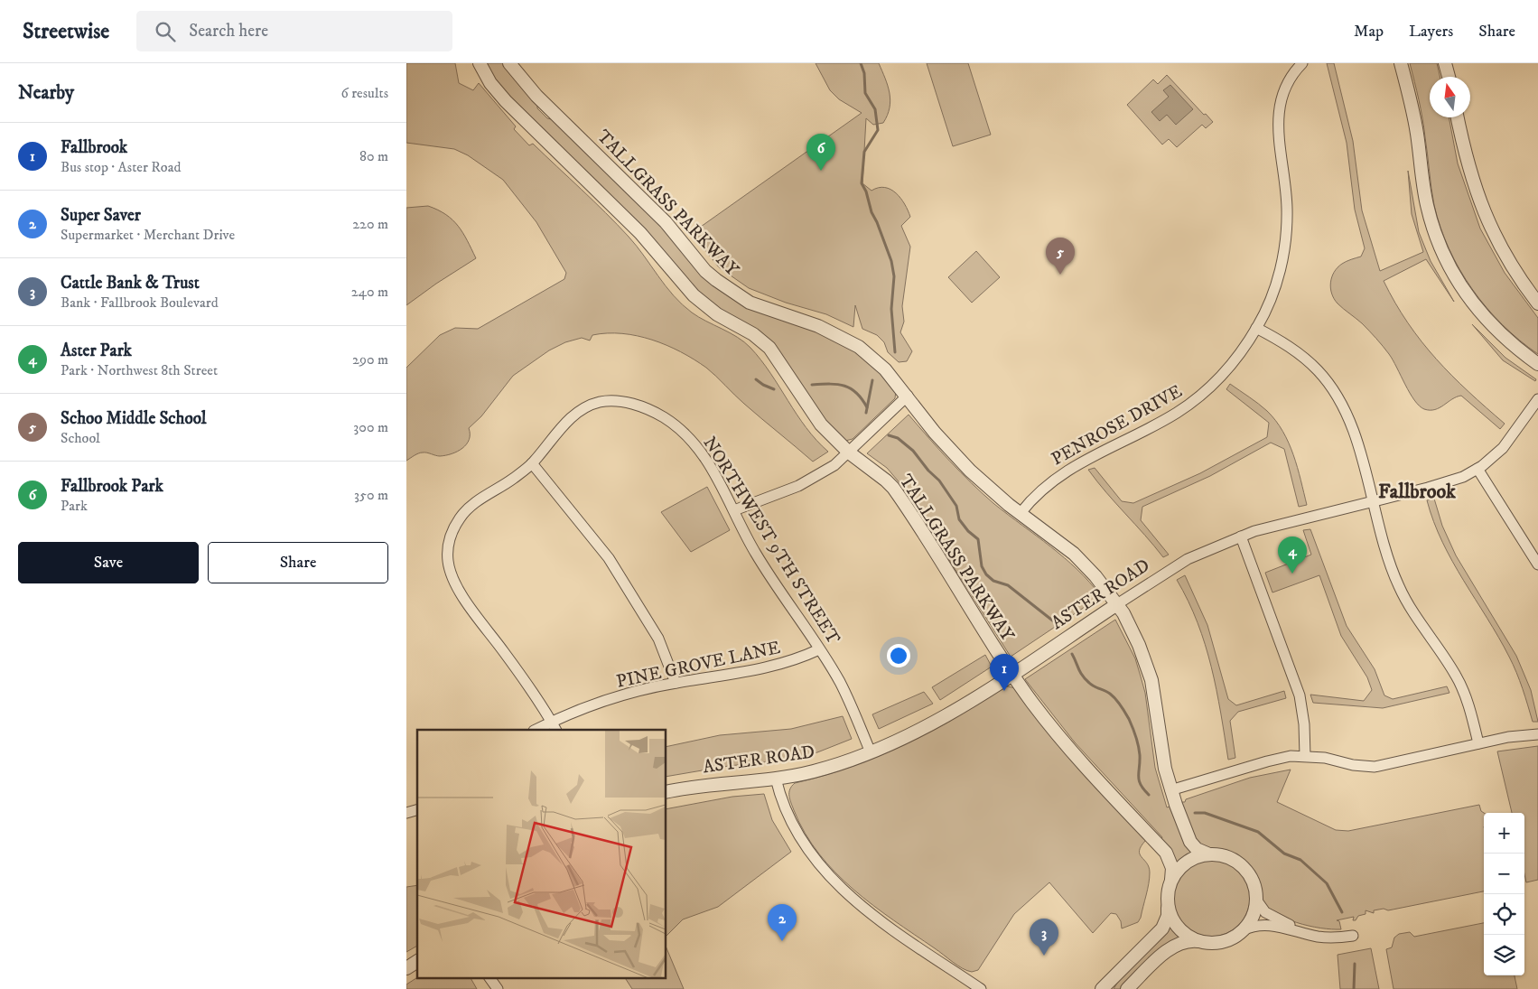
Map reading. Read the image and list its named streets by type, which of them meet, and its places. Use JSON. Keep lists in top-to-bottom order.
{
  "streets": {
    "street": [
      "TALLGRASS PARKWAY",
      "PENROSE DRIVE",
      "NORTHWEST 9TH STREET",
      "ASTER ROAD",
      "PINE GROVE LANE"
    ]
  },
  "crossings": [
    ["TALLGRASS PARKWAY", "PENROSE DRIVE"],
    ["TALLGRASS PARKWAY", "ASTER ROAD"],
    ["NORTHWEST 9TH STREET", "ASTER ROAD"],
    ["NORTHWEST 9TH STREET", "PINE GROVE LANE"]
  ],
  "districts": ["Fallbrook"],
  "north": "top",
  "page": {
    "header": "Streetwise",
    "search": "Search here",
    "nav": ["Map", "Layers", "Share"],
    "heading": ["Nearby", "6 results"],
    "list": [
      {
        "mark": "1",
        "name": "Fallbrook",
        "note": "Bus stop · Aster Road",
        "value": "80 m"
      },
      {
        "mark": "2",
        "name": "Super Saver",
        "note": "Supermarket · Merchant Drive",
        "value": "220 m"
      },
      {
        "mark": "3",
        "name": "Cattle Bank & Trust",
        "note": "Bank · Fallbrook Boulevard",
        "value": "240 m"
      },
      {
        "mark": "4",
        "name": "Aster Park",
        "note": "Park · Northwest 8th Street",
        "value": "290 m"
      },
      {
        "mark": "5",
        "name": "Schoo Middle School",
        "note": "School",
        "value": "300 m"
      },
      {
        "mark": "6",
        "name": "Fallbrook Park",
        "note": "Park",
        "value": "350 m"
      }
    ],
    "pins": [
      "6",
      "5",
      "4",
      "1",
      "2",
      "3"
    ],
    "buttons": ["Save", "Share"],
    "map_buttons": ["+", "−"]
  }
}
